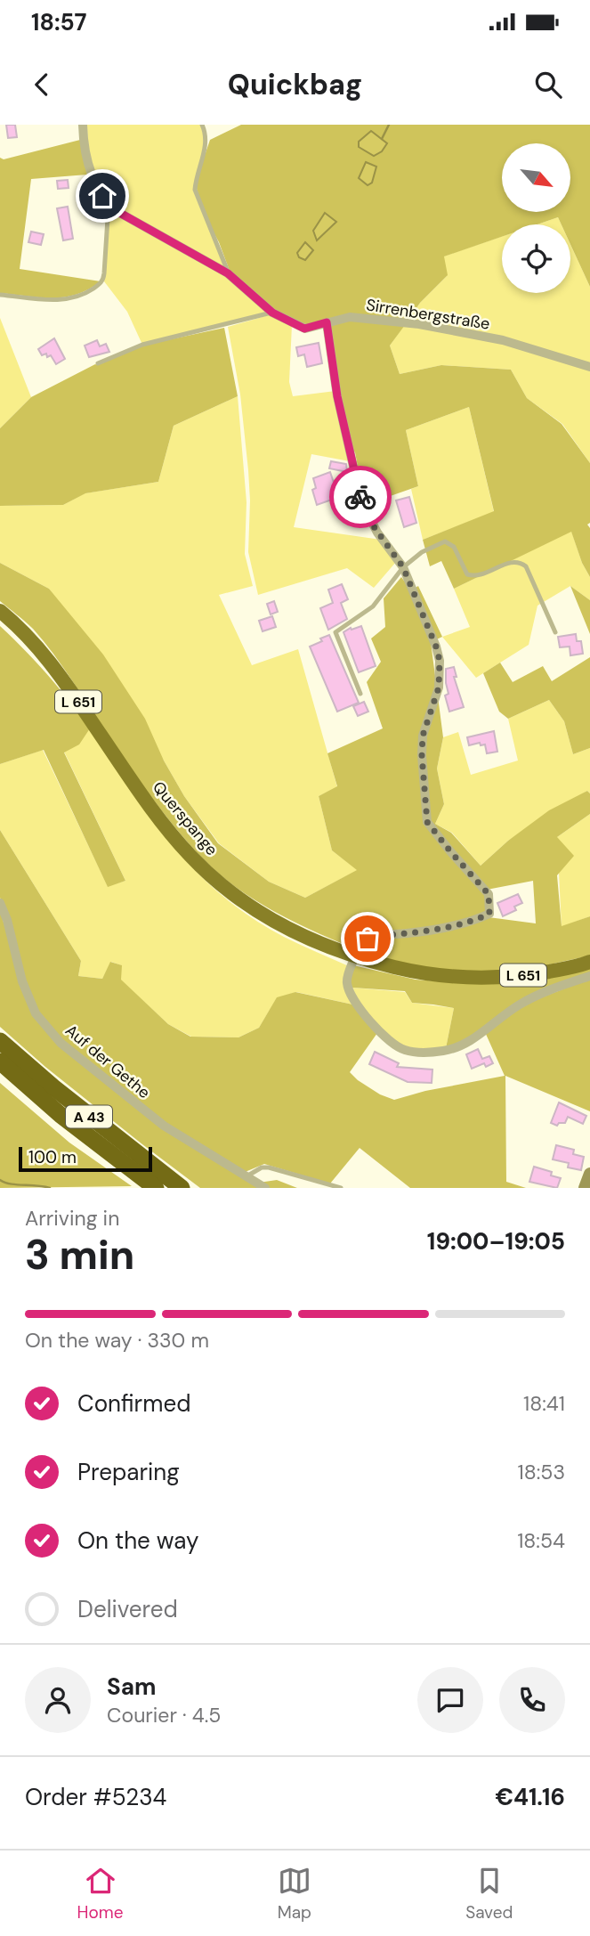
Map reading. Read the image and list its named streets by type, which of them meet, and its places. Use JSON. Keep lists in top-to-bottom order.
{
  "streets": {
    "highway": ["A 43"],
    "main road": ["L 651", "Querspange"],
    "street": ["Sirrenbergstraße", "Auf der Gethe"]
  },
  "scale_bar": "100 m",
  "north": "bottom right",
  "page": {
    "status": "18:57",
    "header": "Quickbag",
    "scale": "100 m",
    "heading": ["3 min", "Arriving in", "19:00–19:05"],
    "panel": [
      "Sam",
      "Courier · 4.5",
      "Order #5234",
      "€41.16"
    ],
    "bar": "On the way · 330 m",
    "list": [
      ["Confirmed", "18:41"],
      ["Preparing", "18:53"],
      ["On the way", "18:54"],
      "Delivered"
    ],
    "tabs": ["Home", "Map", "Saved"]
  }
}
